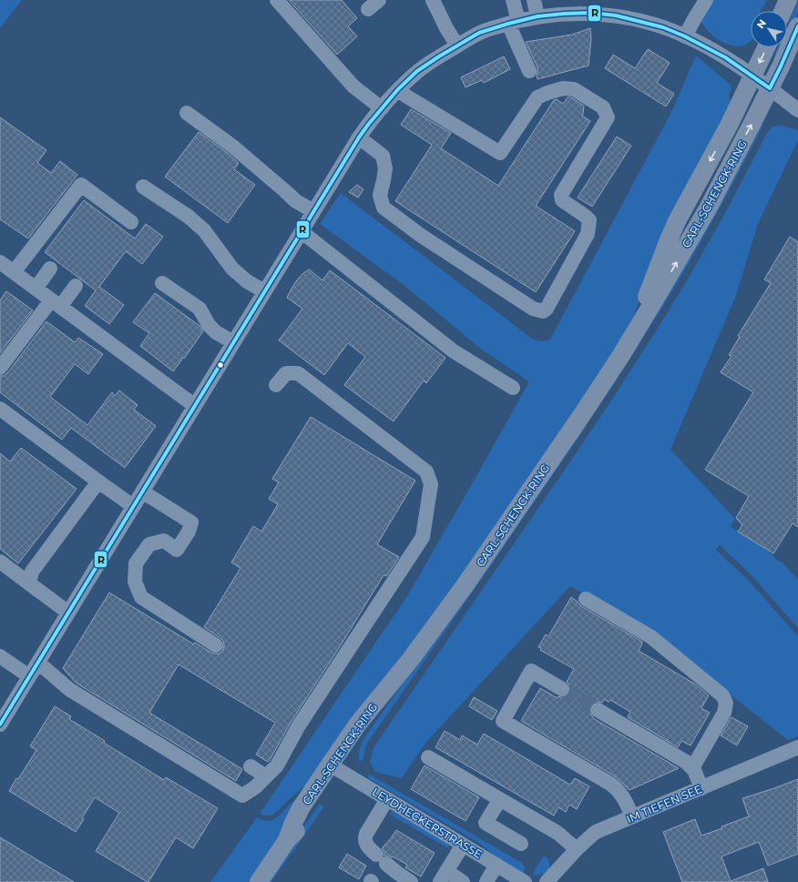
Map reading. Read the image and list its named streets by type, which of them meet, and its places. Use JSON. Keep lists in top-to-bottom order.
{
  "streets": {
    "main road": ["CARL-SCHENCK-RING"],
    "street": ["IM TIEFEN SEE", "LEYDHECKERSTRASSE"]
  },
  "crossings": [
    ["CARL-SCHENCK-RING", "LEYDHECKERSTRASSE"]
  ],
  "lines": ["transit line R"],
  "north": "top left"
}
